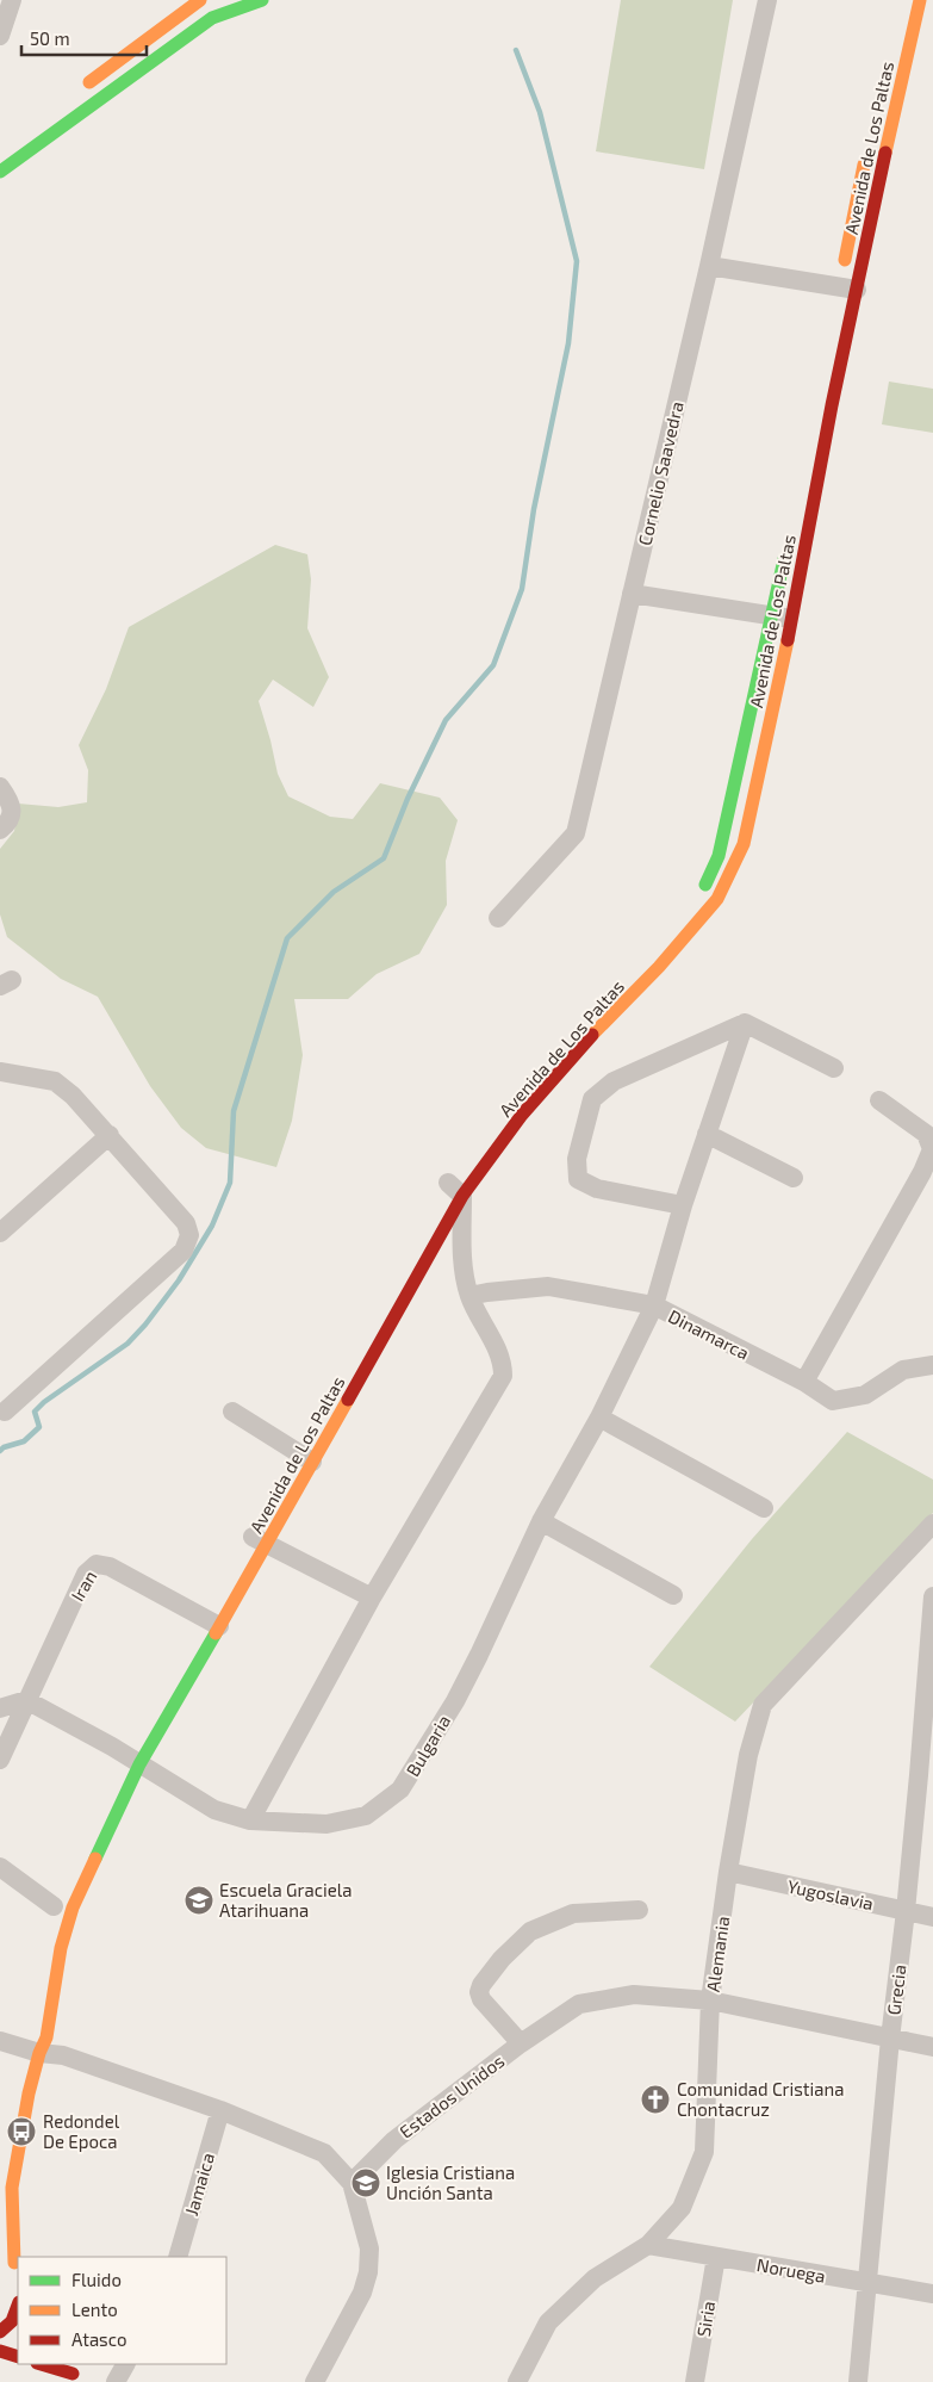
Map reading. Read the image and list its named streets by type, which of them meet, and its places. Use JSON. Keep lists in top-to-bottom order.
{
  "streets": {
    "main road": ["Avenida de Los Paltas"],
    "street": [
      "Cornelio Saavedra",
      "Dinamarca",
      "Iran",
      "Bulgaria",
      "Yugoslavia",
      "Alemania",
      "Grecia",
      "Estados Unidos",
      "Jamaica",
      "Noruega",
      "Siria"
    ]
  },
  "crossings": [
    ["Avenida de Los Paltas", "Iran"],
    ["Avenida de Los Paltas", "Bulgaria"],
    ["Dinamarca", "Bulgaria"],
    ["Iran", "Bulgaria"],
    ["Yugoslavia", "Alemania"],
    ["Yugoslavia", "Grecia"],
    ["Alemania", "Estados Unidos"],
    ["Alemania", "Noruega"],
    ["Grecia", "Estados Unidos"],
    ["Grecia", "Noruega"],
    ["Noruega", "Siria"]
  ],
  "places": {
    "school or university": ["Escuela Graciela Atarihuana", "Iglesia Cristiana Unción Santa"],
    "church": ["Comunidad Cristiana Chontacruz"],
    "bus stop": ["Redondel De Epoca"]
  },
  "legend": ["Fluido", "Lento", "Atasco"],
  "scale_bar": "50 m"
}
